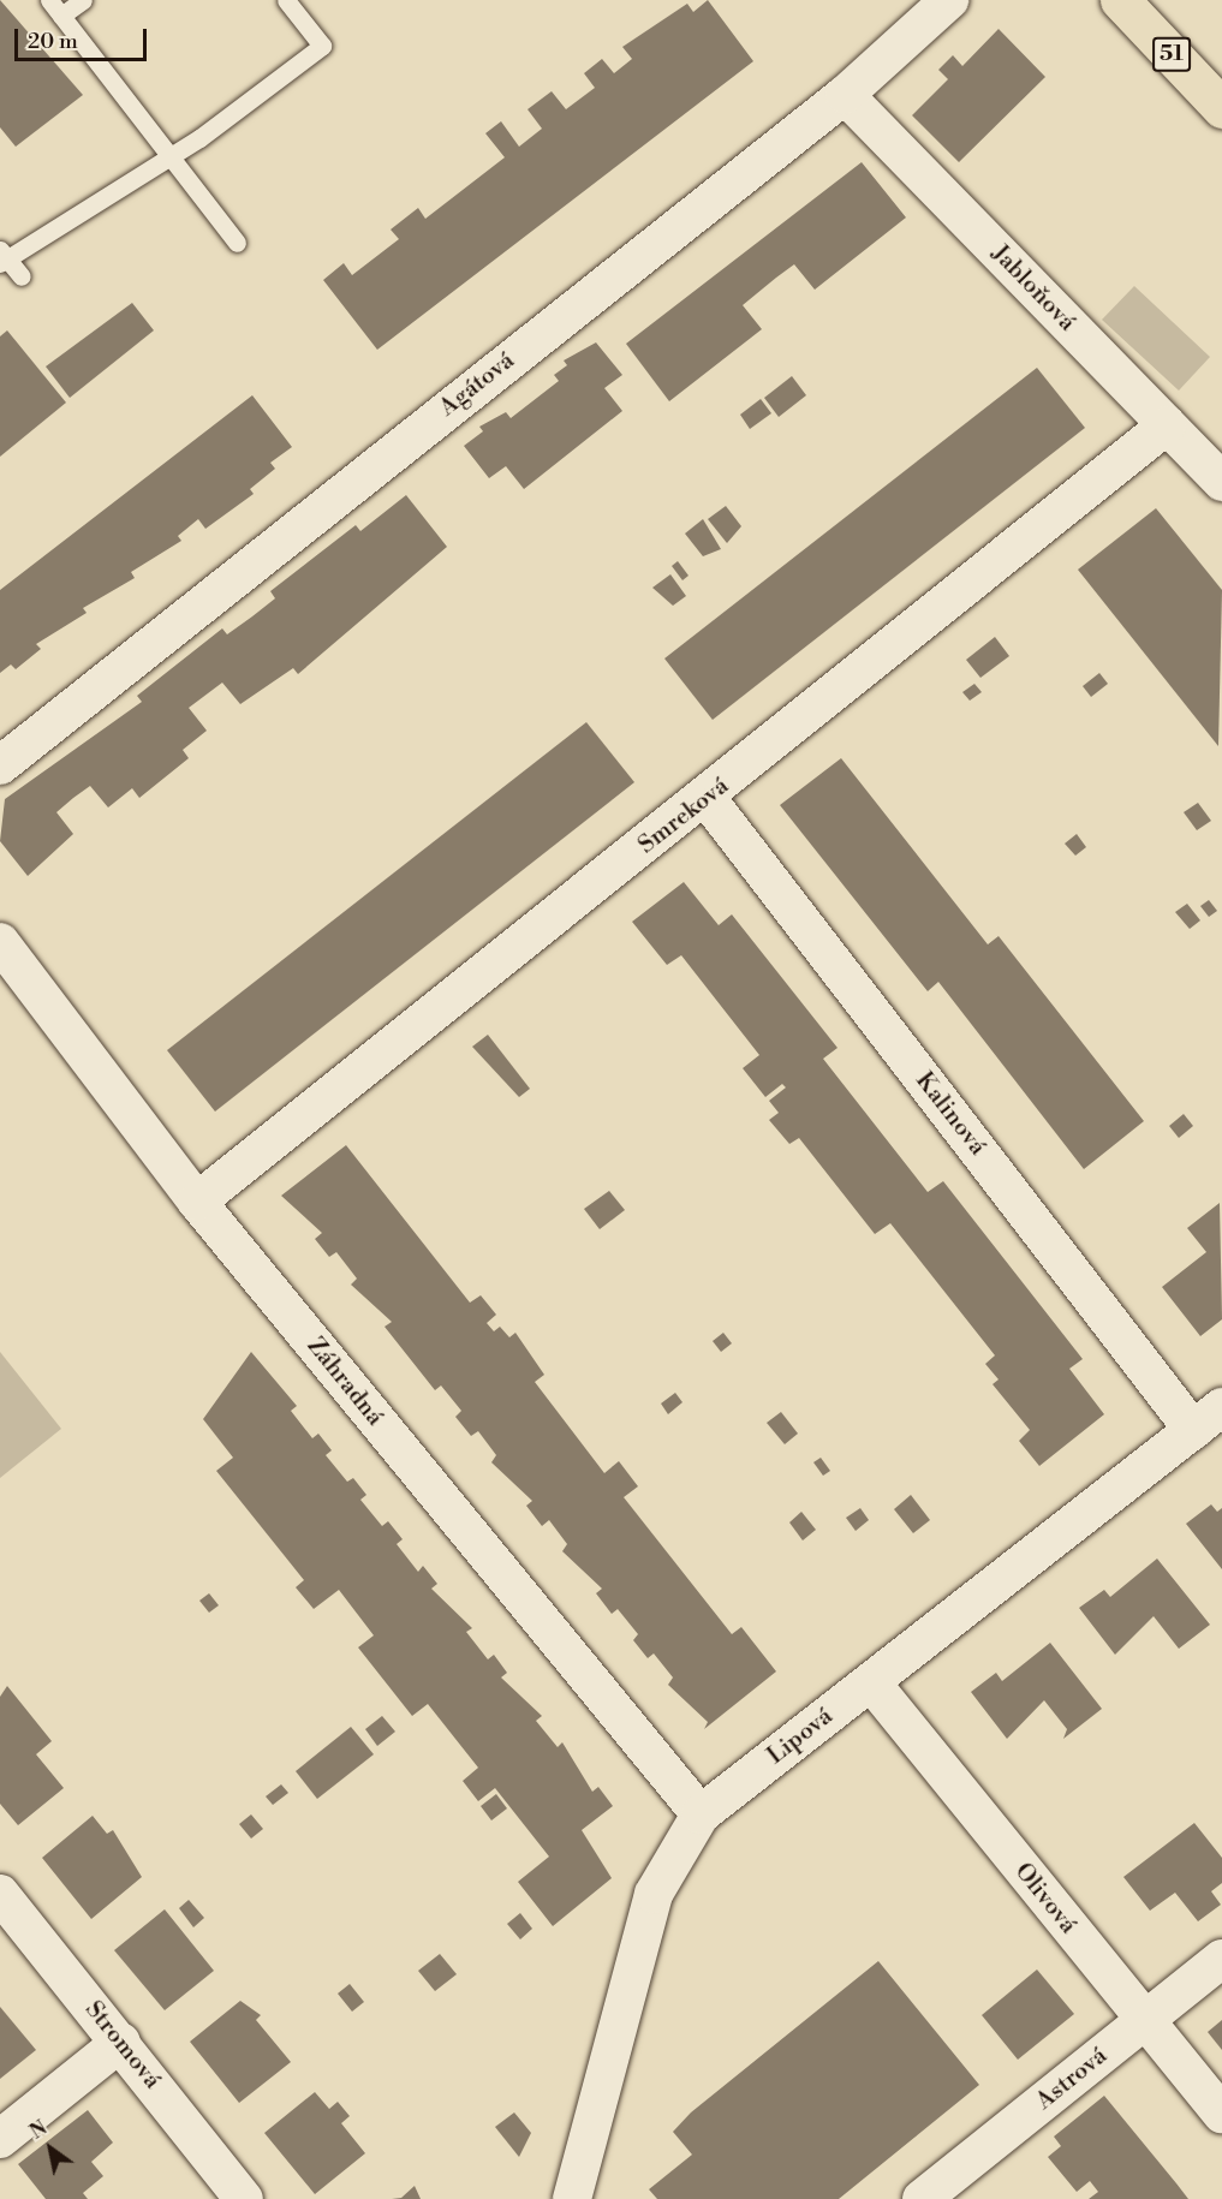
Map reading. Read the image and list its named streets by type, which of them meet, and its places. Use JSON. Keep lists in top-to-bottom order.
{
  "streets": {
    "main road": ["51"],
    "street": [
      "Jabloňová",
      "Agátová",
      "Smreková",
      "Kalinová",
      "Záhradná",
      "Lipová",
      "Olivová",
      "Stromová",
      "Astrová"
    ]
  },
  "crossings": [
    ["Jabloňová", "Agátová"],
    ["Jabloňová", "Smreková"],
    ["Smreková", "Kalinová"],
    ["Smreková", "Záhradná"],
    ["Kalinová", "Lipová"],
    ["Záhradná", "Lipová"],
    ["Lipová", "Olivová"],
    ["Olivová", "Astrová"]
  ],
  "scale_bar": "20 m",
  "north": "top left"
}
